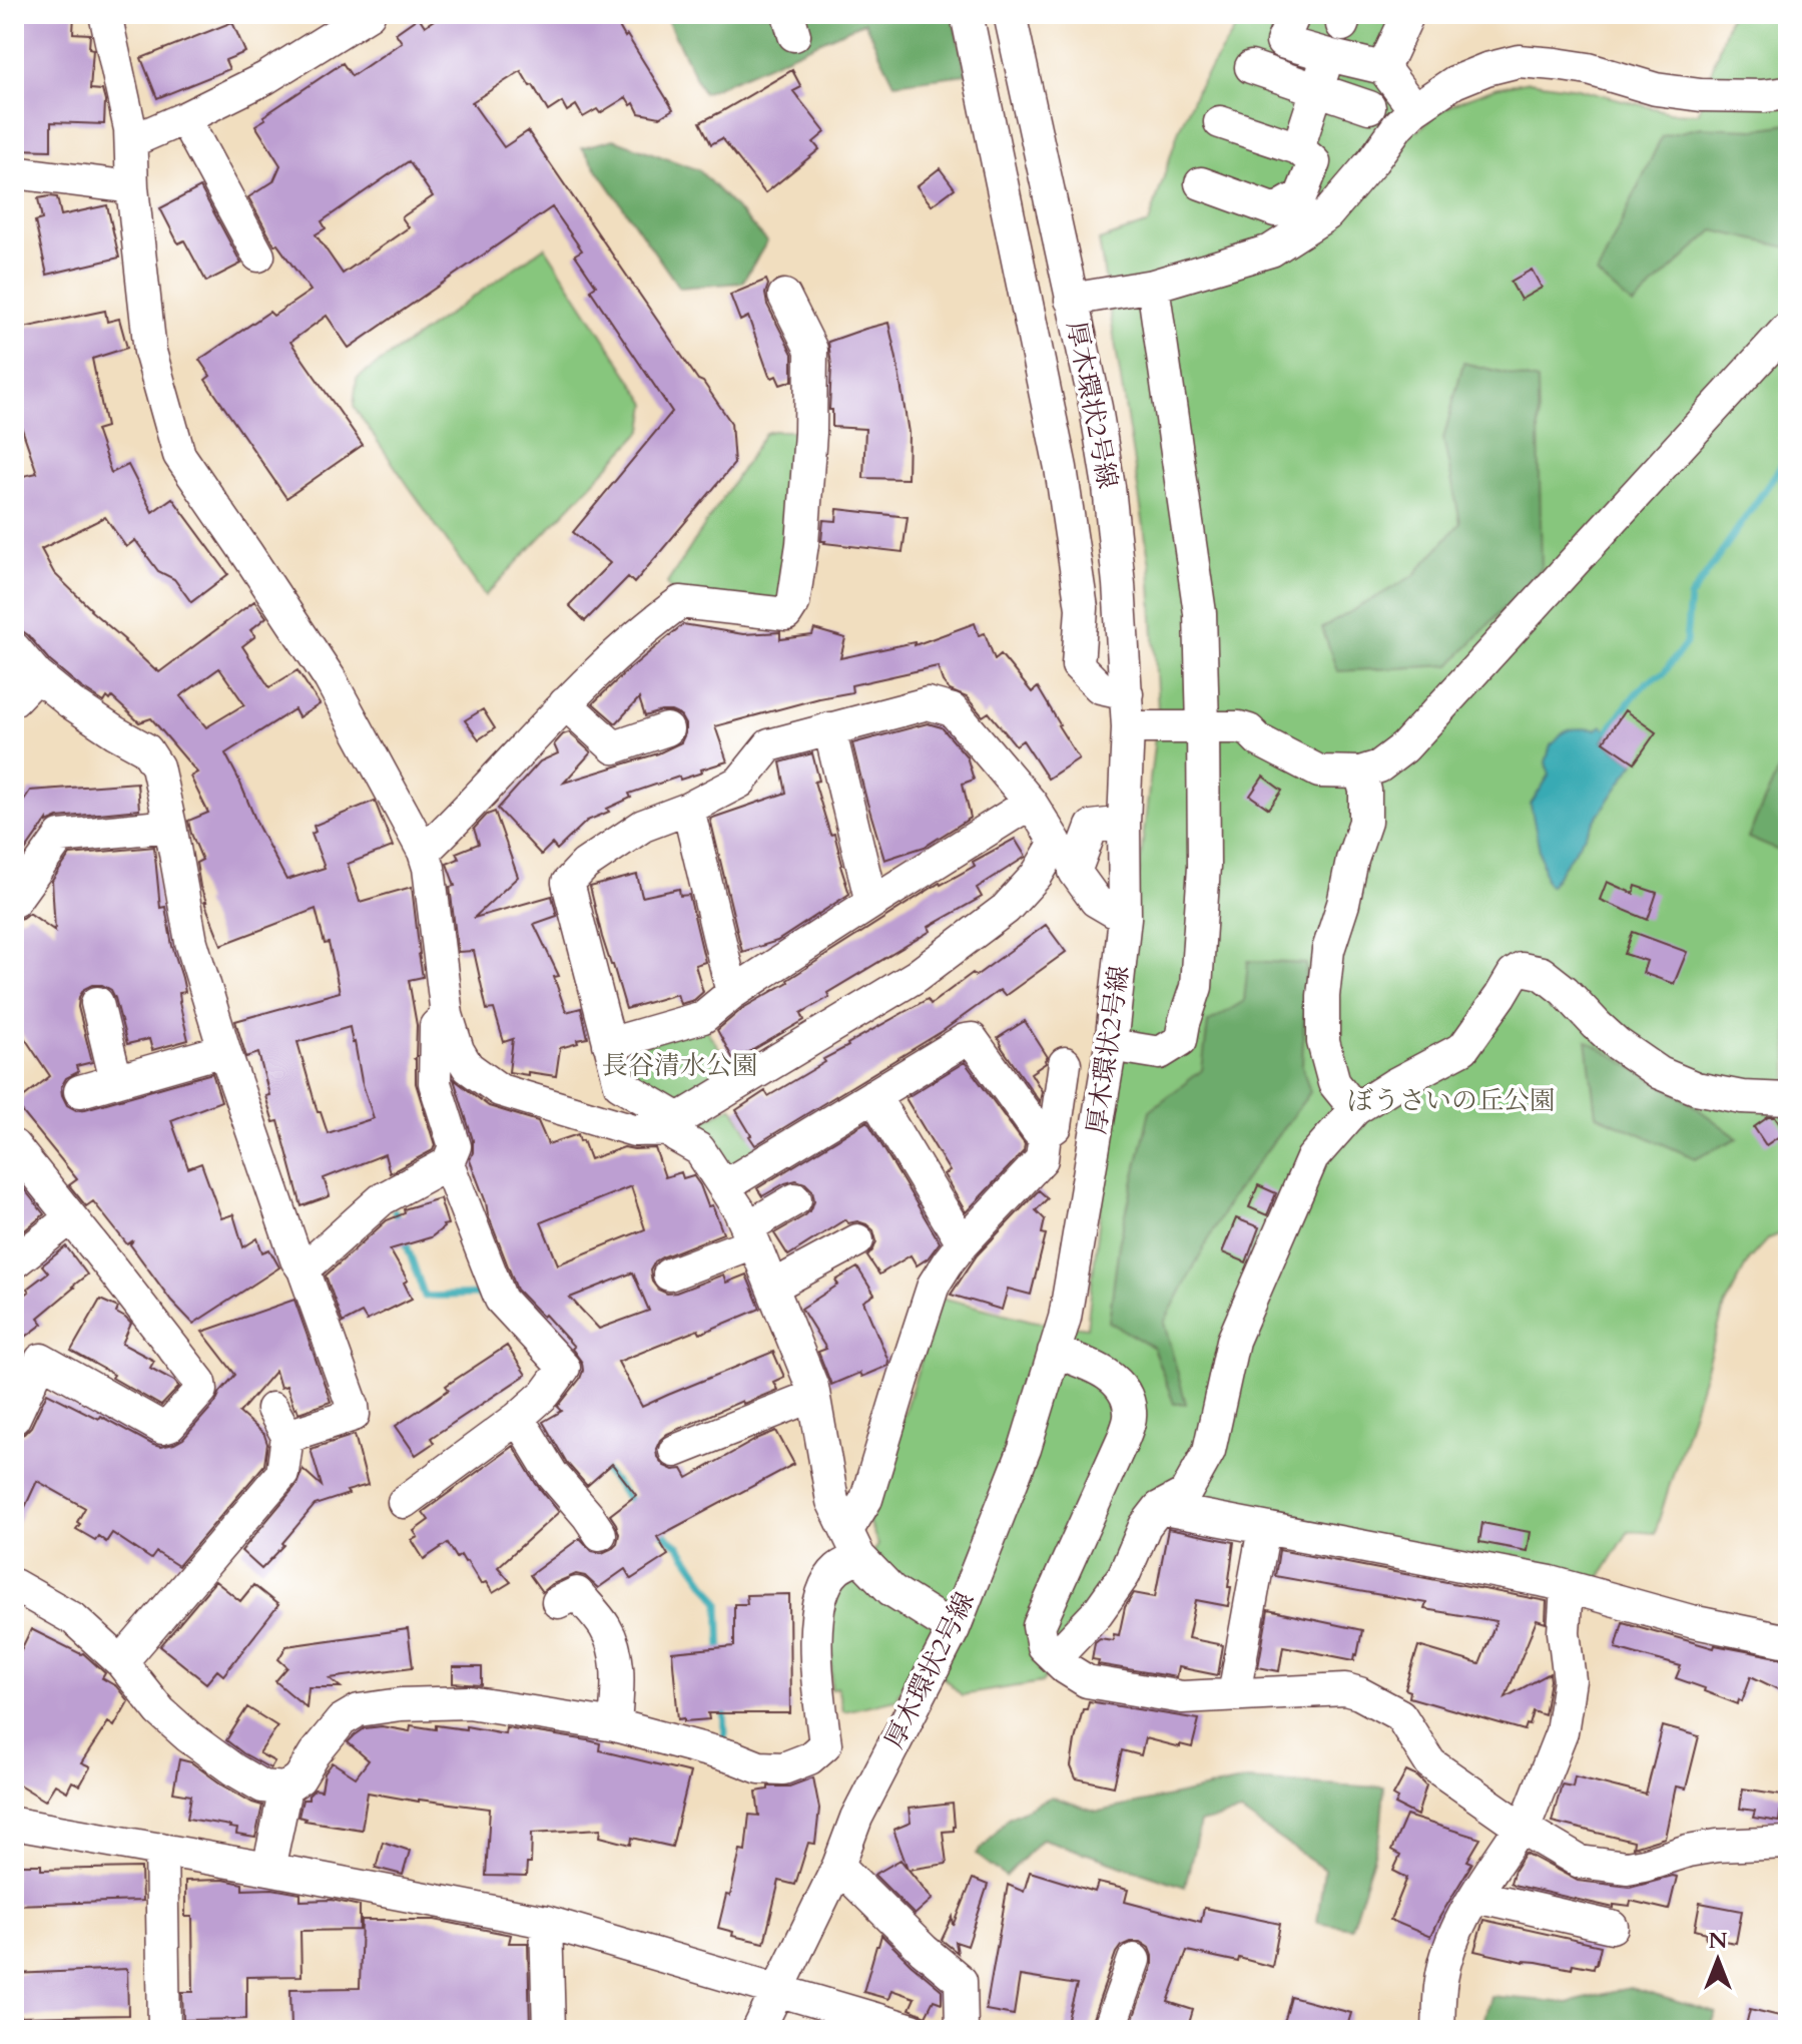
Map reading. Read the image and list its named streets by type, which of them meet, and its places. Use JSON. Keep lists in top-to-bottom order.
{
  "streets": {
    "street": ["厚木環状2号線"]
  },
  "parks": ["長谷清水公園", "ぼうさいの丘公園"],
  "north": "top"
}
